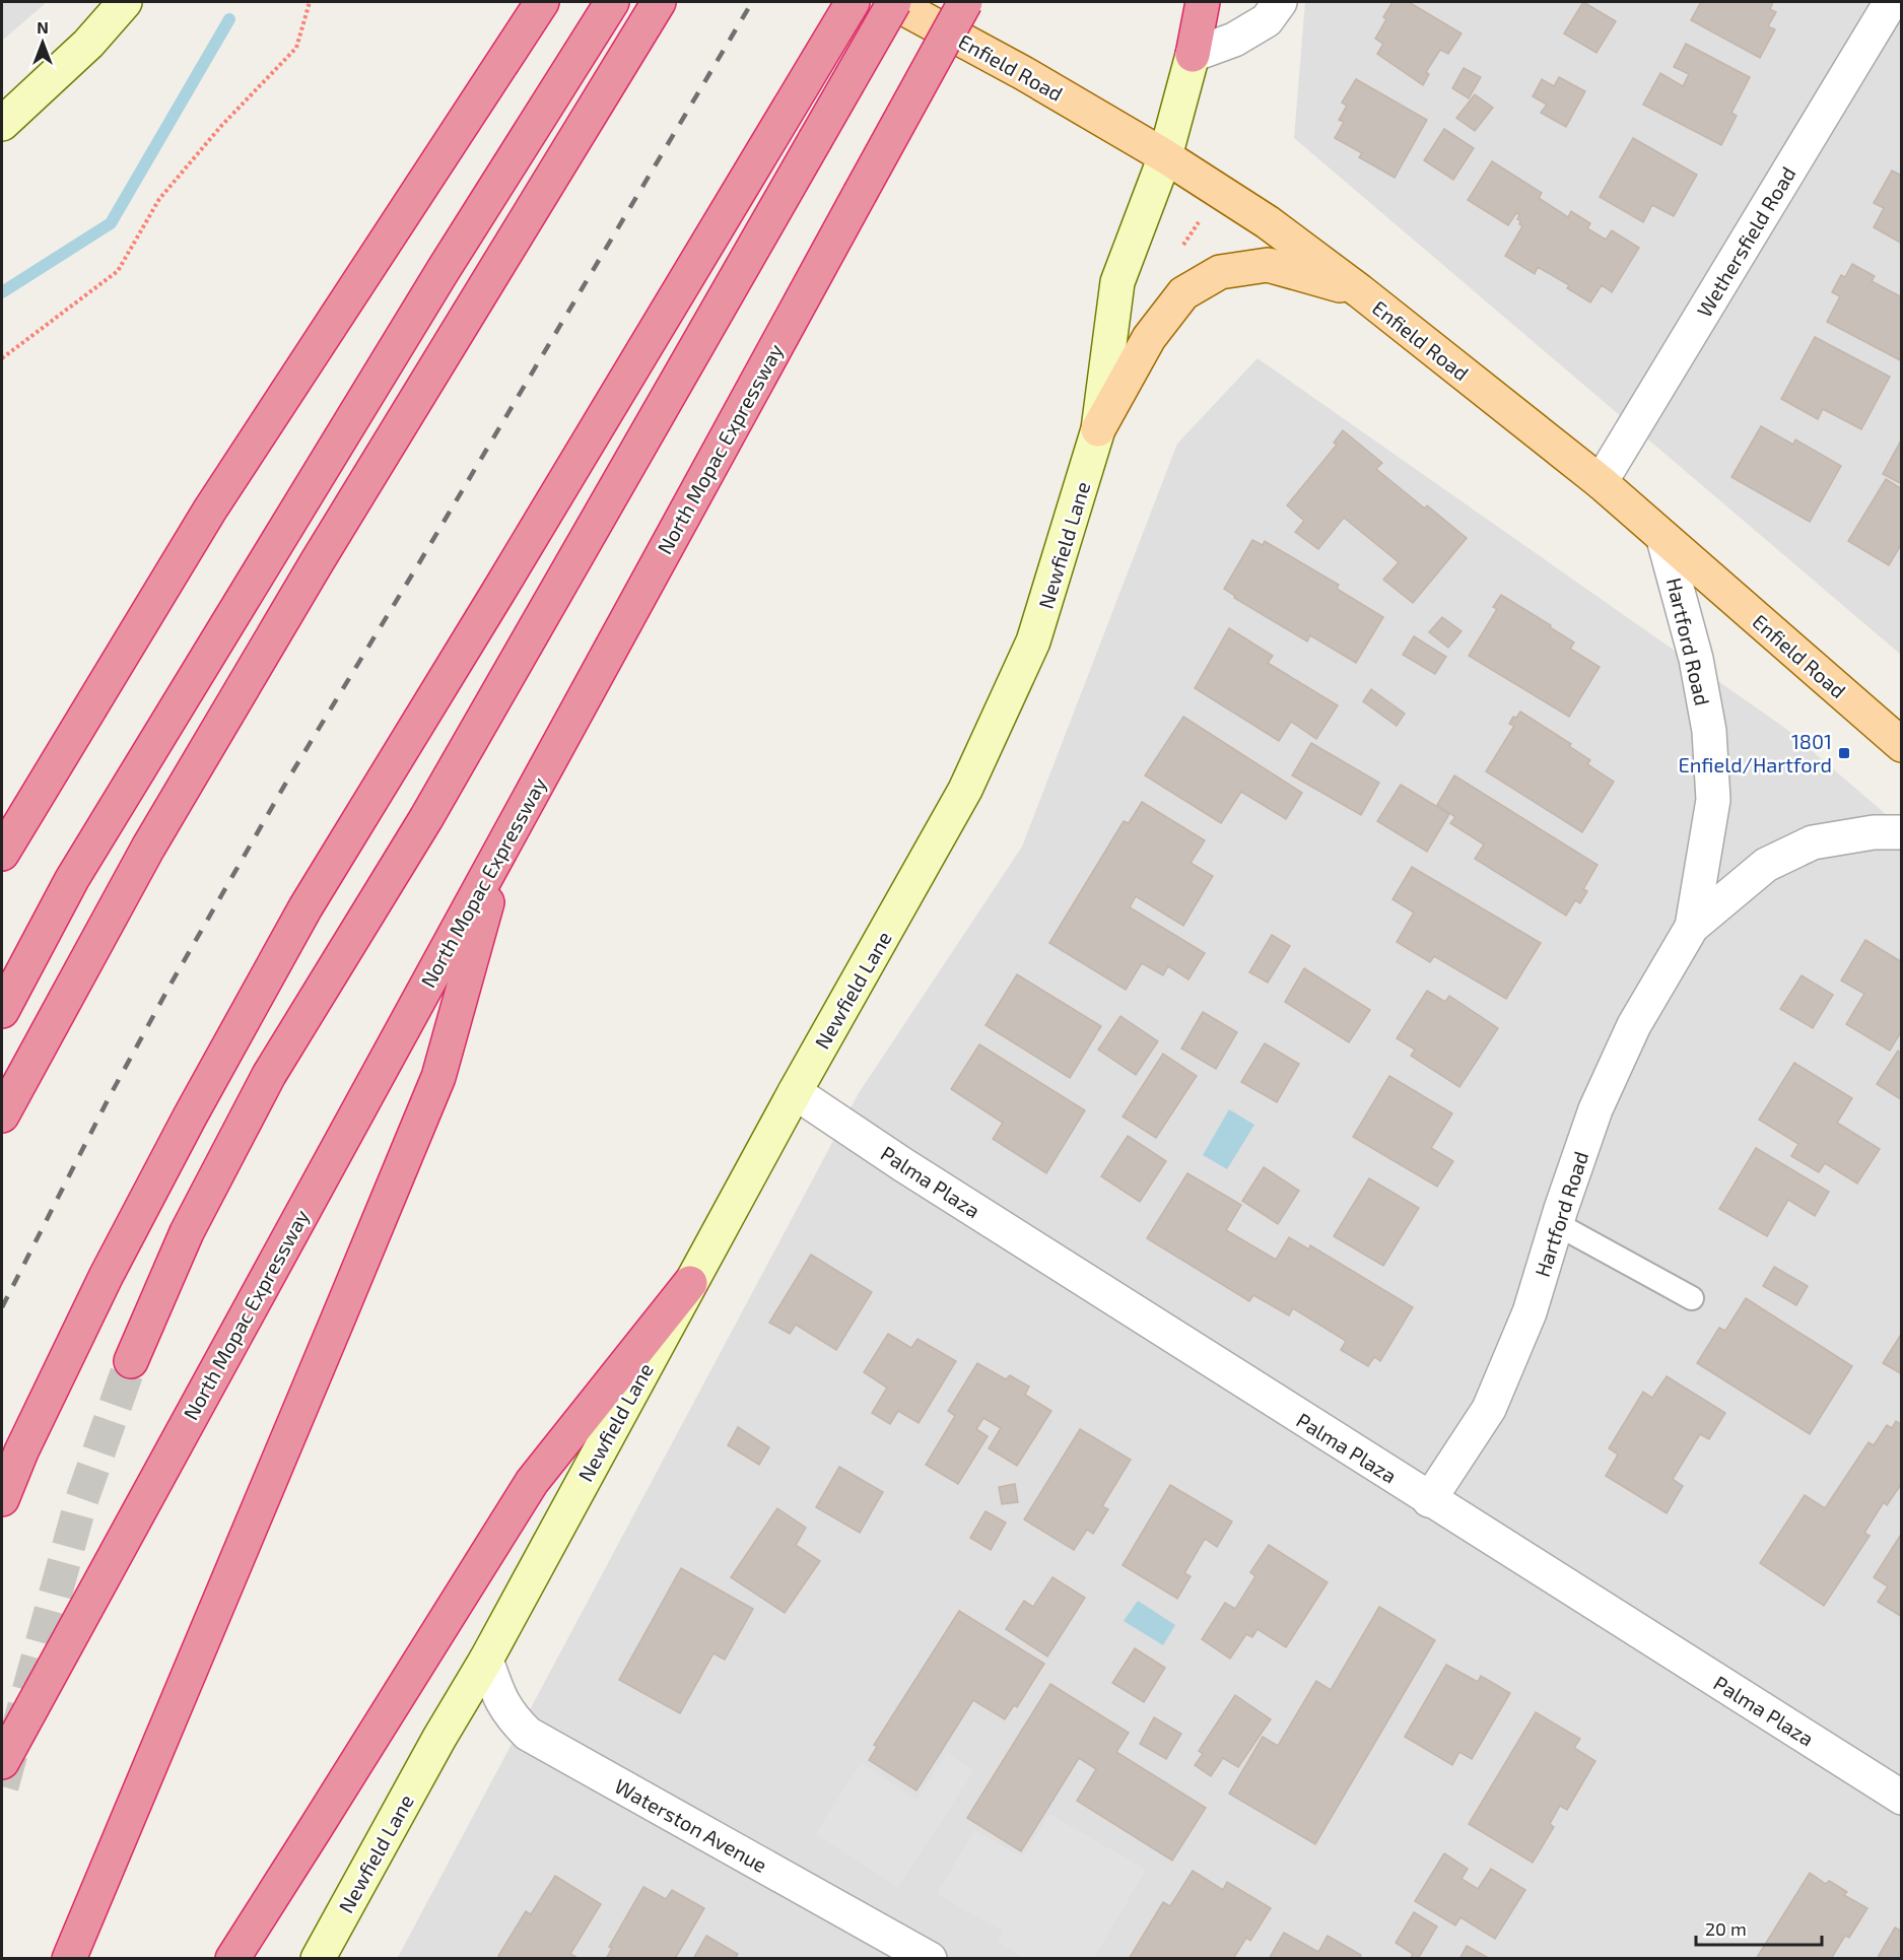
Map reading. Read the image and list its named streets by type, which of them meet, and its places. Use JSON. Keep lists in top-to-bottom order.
{
  "streets": {
    "highway": ["North Mopac Expressway"],
    "main road": ["Enfield Road", "Newfield Lane"],
    "street": [
      "Wethersfield Road",
      "Hartford Road",
      "Palma Plaza",
      "Waterston Avenue"
    ]
  },
  "crossings": [
    ["Enfield Road", "Wethersfield Road"],
    ["Enfield Road", "Newfield Lane"],
    ["Enfield Road", "Hartford Road"],
    ["Newfield Lane", "Palma Plaza"],
    ["Newfield Lane", "Waterston Avenue"],
    ["Hartford Road", "Palma Plaza"]
  ],
  "places": {
    "transit": ["1801 Enfield/Hartford"]
  },
  "scale_bar": "20 m",
  "north": "top"
}
